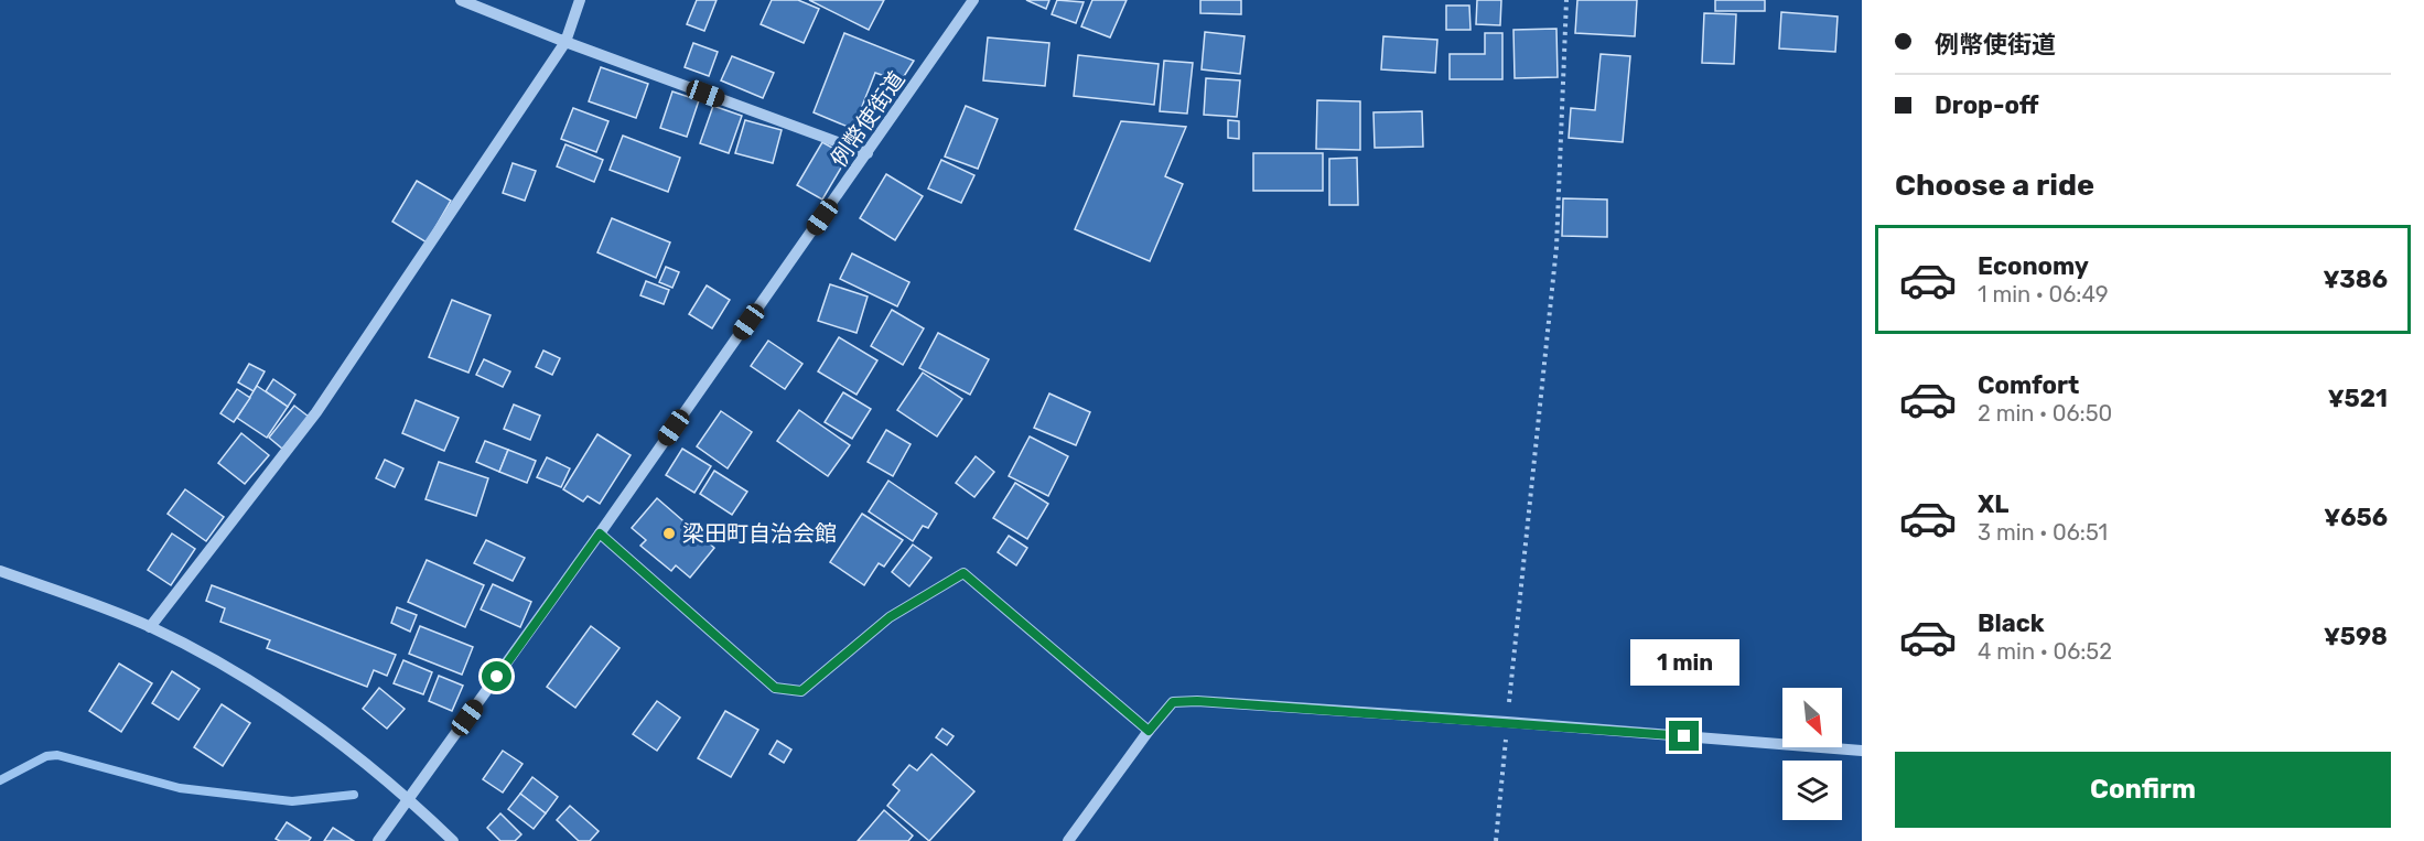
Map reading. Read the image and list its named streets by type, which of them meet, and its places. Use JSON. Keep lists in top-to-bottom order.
{
  "streets": {
    "street": ["例幣使街道"]
  },
  "places": ["梁田町自治会館"],
  "north": "bottom right",
  "page": {
    "banner": ["例幣使街道", "Drop-off"],
    "heading": "Choose a ride",
    "list": [
      {
        "name": "Economy",
        "note": "1 min · 06:49",
        "value": "¥386"
      },
      {
        "name": "Comfort",
        "note": "2 min · 06:50",
        "value": "¥521"
      },
      {
        "name": "XL",
        "note": "3 min · 06:51",
        "value": "¥656"
      },
      {
        "name": "Black",
        "note": "4 min · 06:52",
        "value": "¥598"
      }
    ],
    "bubble": "1 min",
    "buttons": "Confirm"
  }
}
